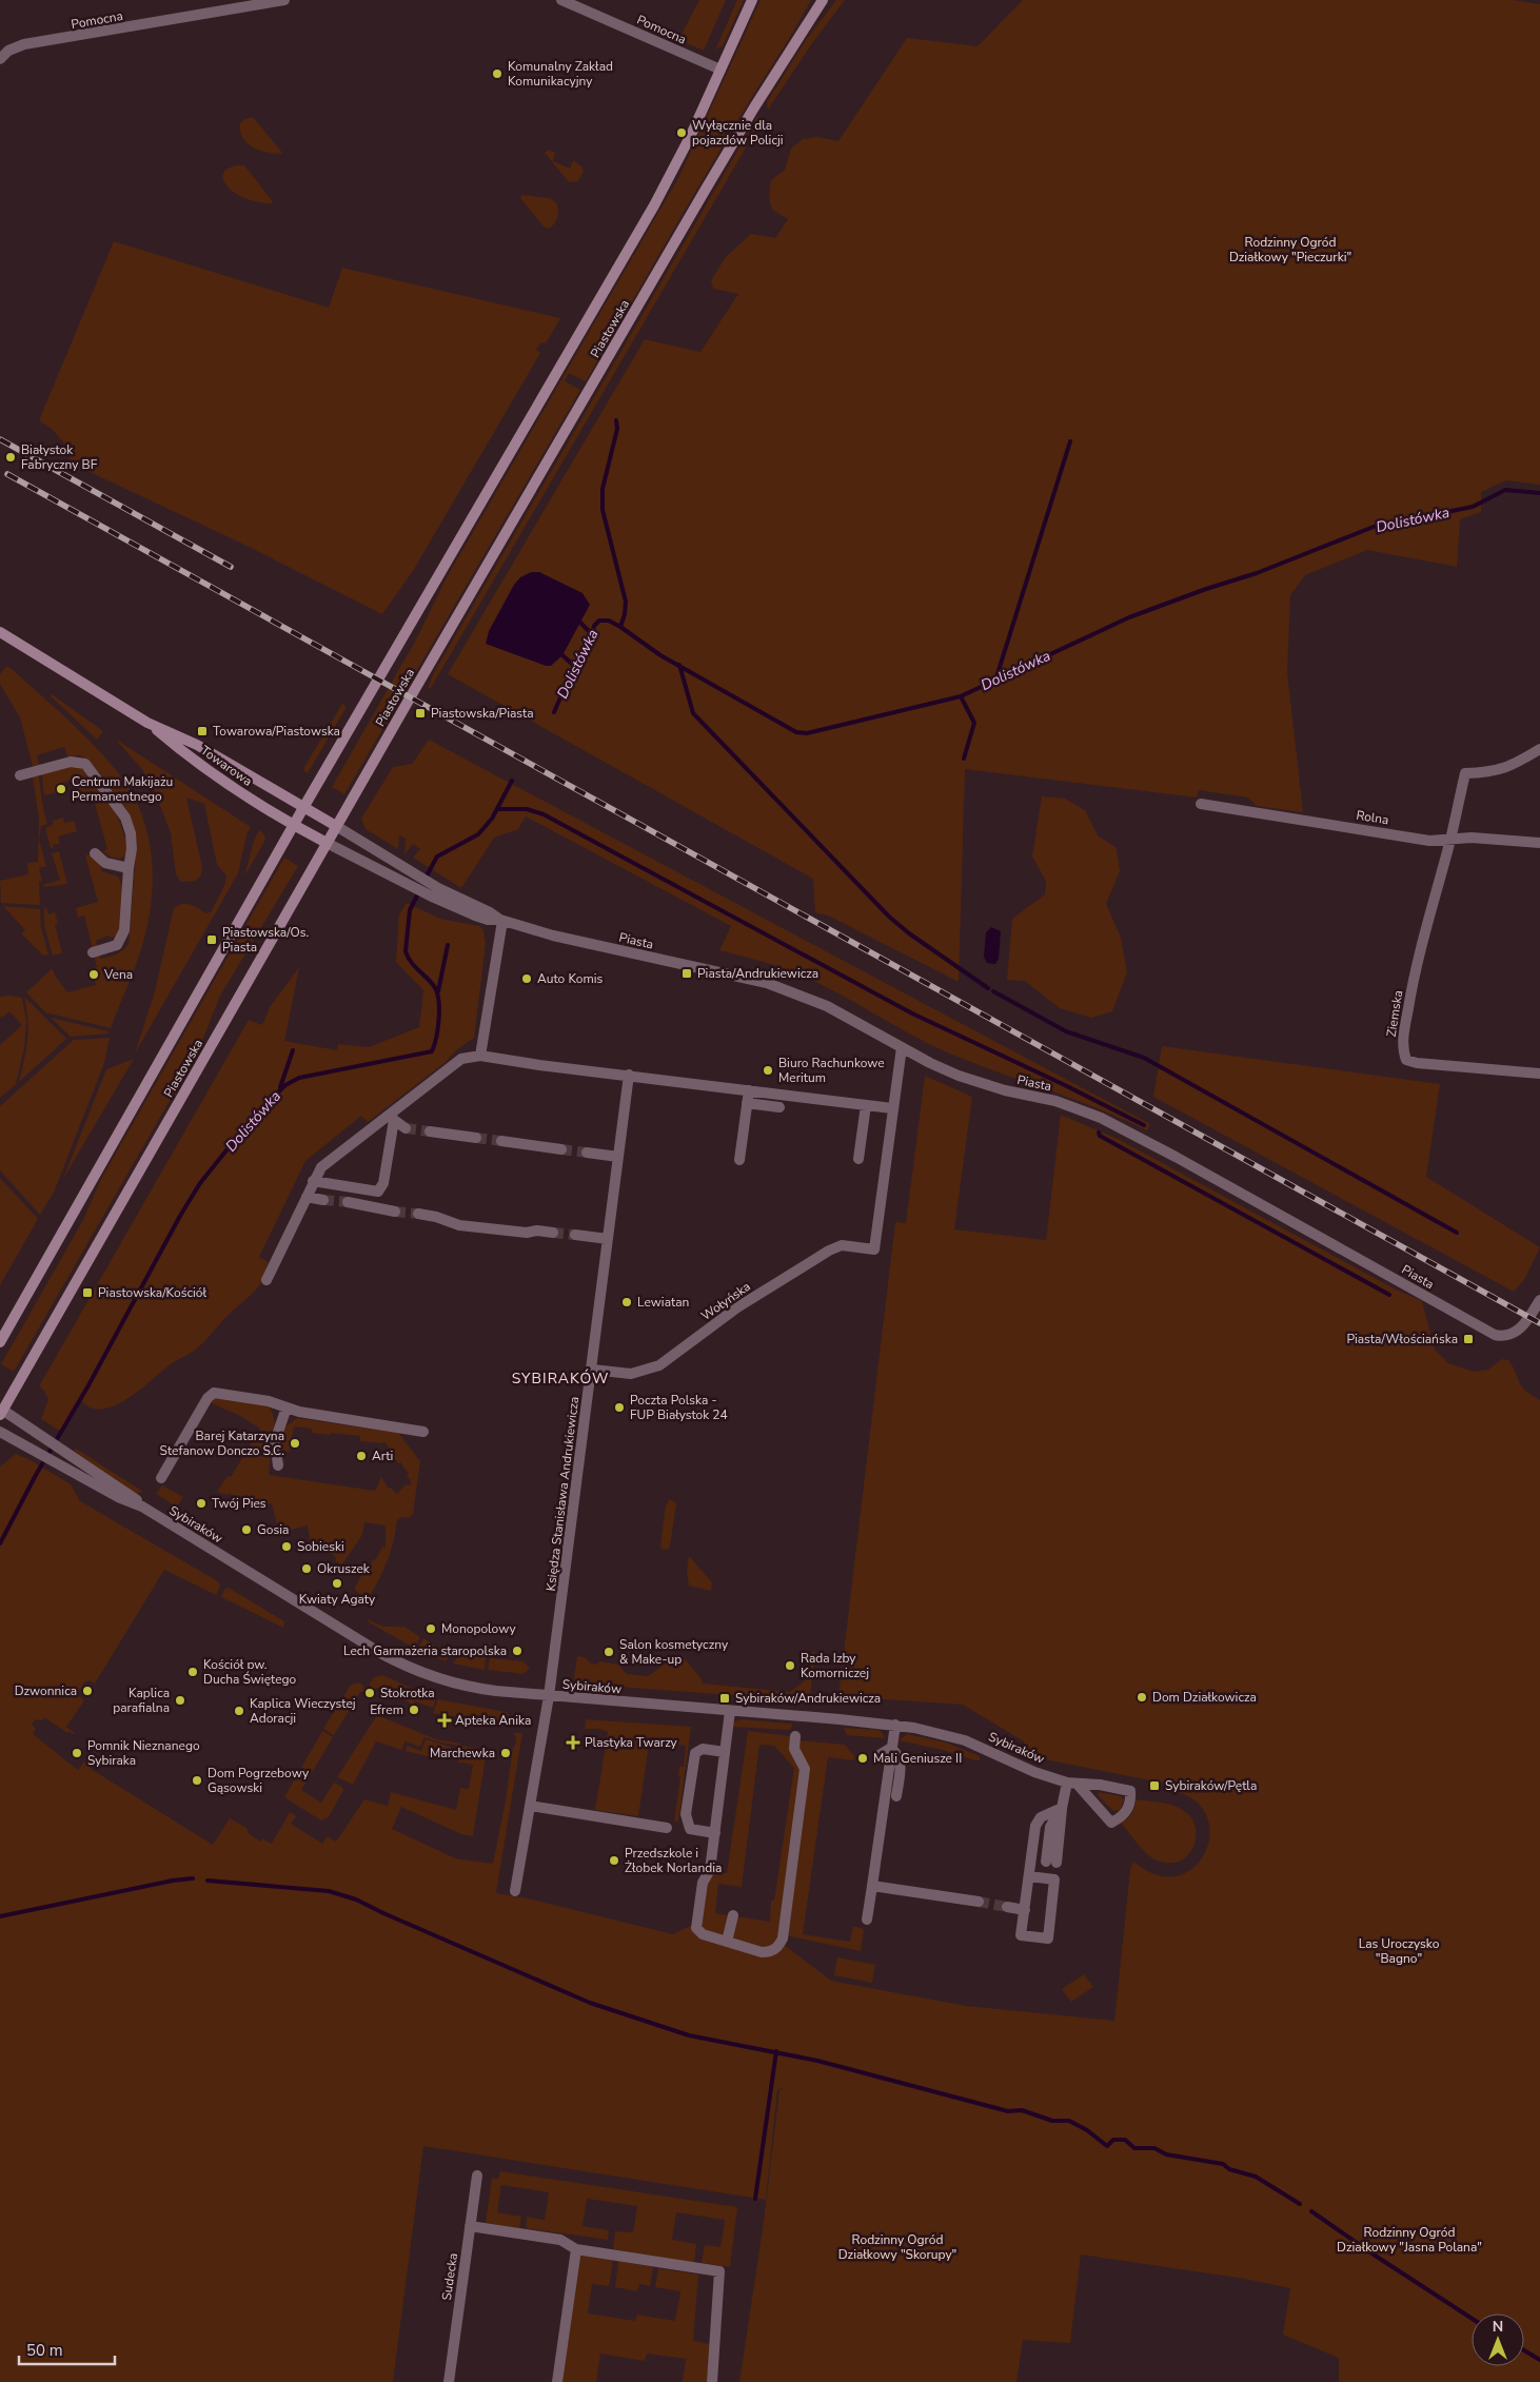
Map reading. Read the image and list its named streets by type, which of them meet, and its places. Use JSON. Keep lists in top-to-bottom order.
{
  "streets": {
    "main road": ["Piastowska", "Towarowa"],
    "street": [
      "Pomocna",
      "Rolna",
      "Piasta",
      "Ziemska",
      "Wołyńska",
      "Księdza Stanisława Andrukiewicza",
      "Sybiraków",
      "Sudecka"
    ]
  },
  "crossings": [
    ["Pomocna", "Piastowska"],
    ["Piastowska", "Towarowa"],
    ["Piastowska", "Piasta"],
    ["Piastowska", "Sybiraków"],
    ["Towarowa", "Piasta"],
    ["Rolna", "Ziemska"],
    ["Wołyńska", "Księdza Stanisława Andrukiewicza"],
    ["Księdza Stanisława Andrukiewicza", "Sybiraków"]
  ],
  "districts": ["SYBIRAKÓW"],
  "water": ["Dolistówka"],
  "parks": [
    "Rodzinny Ogród Działkowy \"Pieczurki\"",
    "Las Uroczysko \"Bagno\"",
    "Rodzinny Ogród Działkowy \"Jasna Polana\"",
    "Rodzinny Ogród Działkowy \"Skorupy\""
  ],
  "places": {
    "other": [
      "Komunalny Zakład Komunikacyjny",
      "Wyłącznie dla pojazdów Policji",
      "Białystok Fabryczny BF",
      "Centrum Makijażu Permanentnego",
      "Vena",
      "Auto Komis",
      "Biuro Rachunkowe Meritum",
      "Lewiatan",
      "Poczta Polska - FUP Białystok 24",
      "Barej Katarzyna Stefanow Donczo S.C.",
      "Arti",
      "Twój Pies",
      "Gosia",
      "Sobieski",
      "Okruszek",
      "Kwiaty Agaty",
      "Monopolowy",
      "Lech Garmażeria staropolska",
      "Salon kosmetyczny & Make-up",
      "Rada Izby Komorniczej",
      "Kościół pw. Ducha Świętego",
      "Dzwonnica",
      "Stokrotka",
      "Dom Działkowicza",
      "Kaplica parafialna",
      "Efrem",
      "Kaplica Wieczystej Adoracji",
      "Pomnik Nieznanego Sybiraka",
      "Marchewka",
      "Mali Geniusze II",
      "Dom Pogrzebowy Gąsowski",
      "Przedszkole i Żłobek Norlandia"
    ],
    "transit": [
      "Piastowska/Piasta",
      "Towarowa/Piastowska",
      "Piastowska/Os. Piasta",
      "Piasta/Andrukiewicza",
      "Piastowska/Kościół",
      "Piasta/Włościańska",
      "Sybiraków/Andrukiewicza",
      "Sybiraków/Pętla"
    ],
    "health": ["Apteka Anika", "Plastyka Twarzy"]
  },
  "scale_bar": "50 m",
  "north": "top"
}
